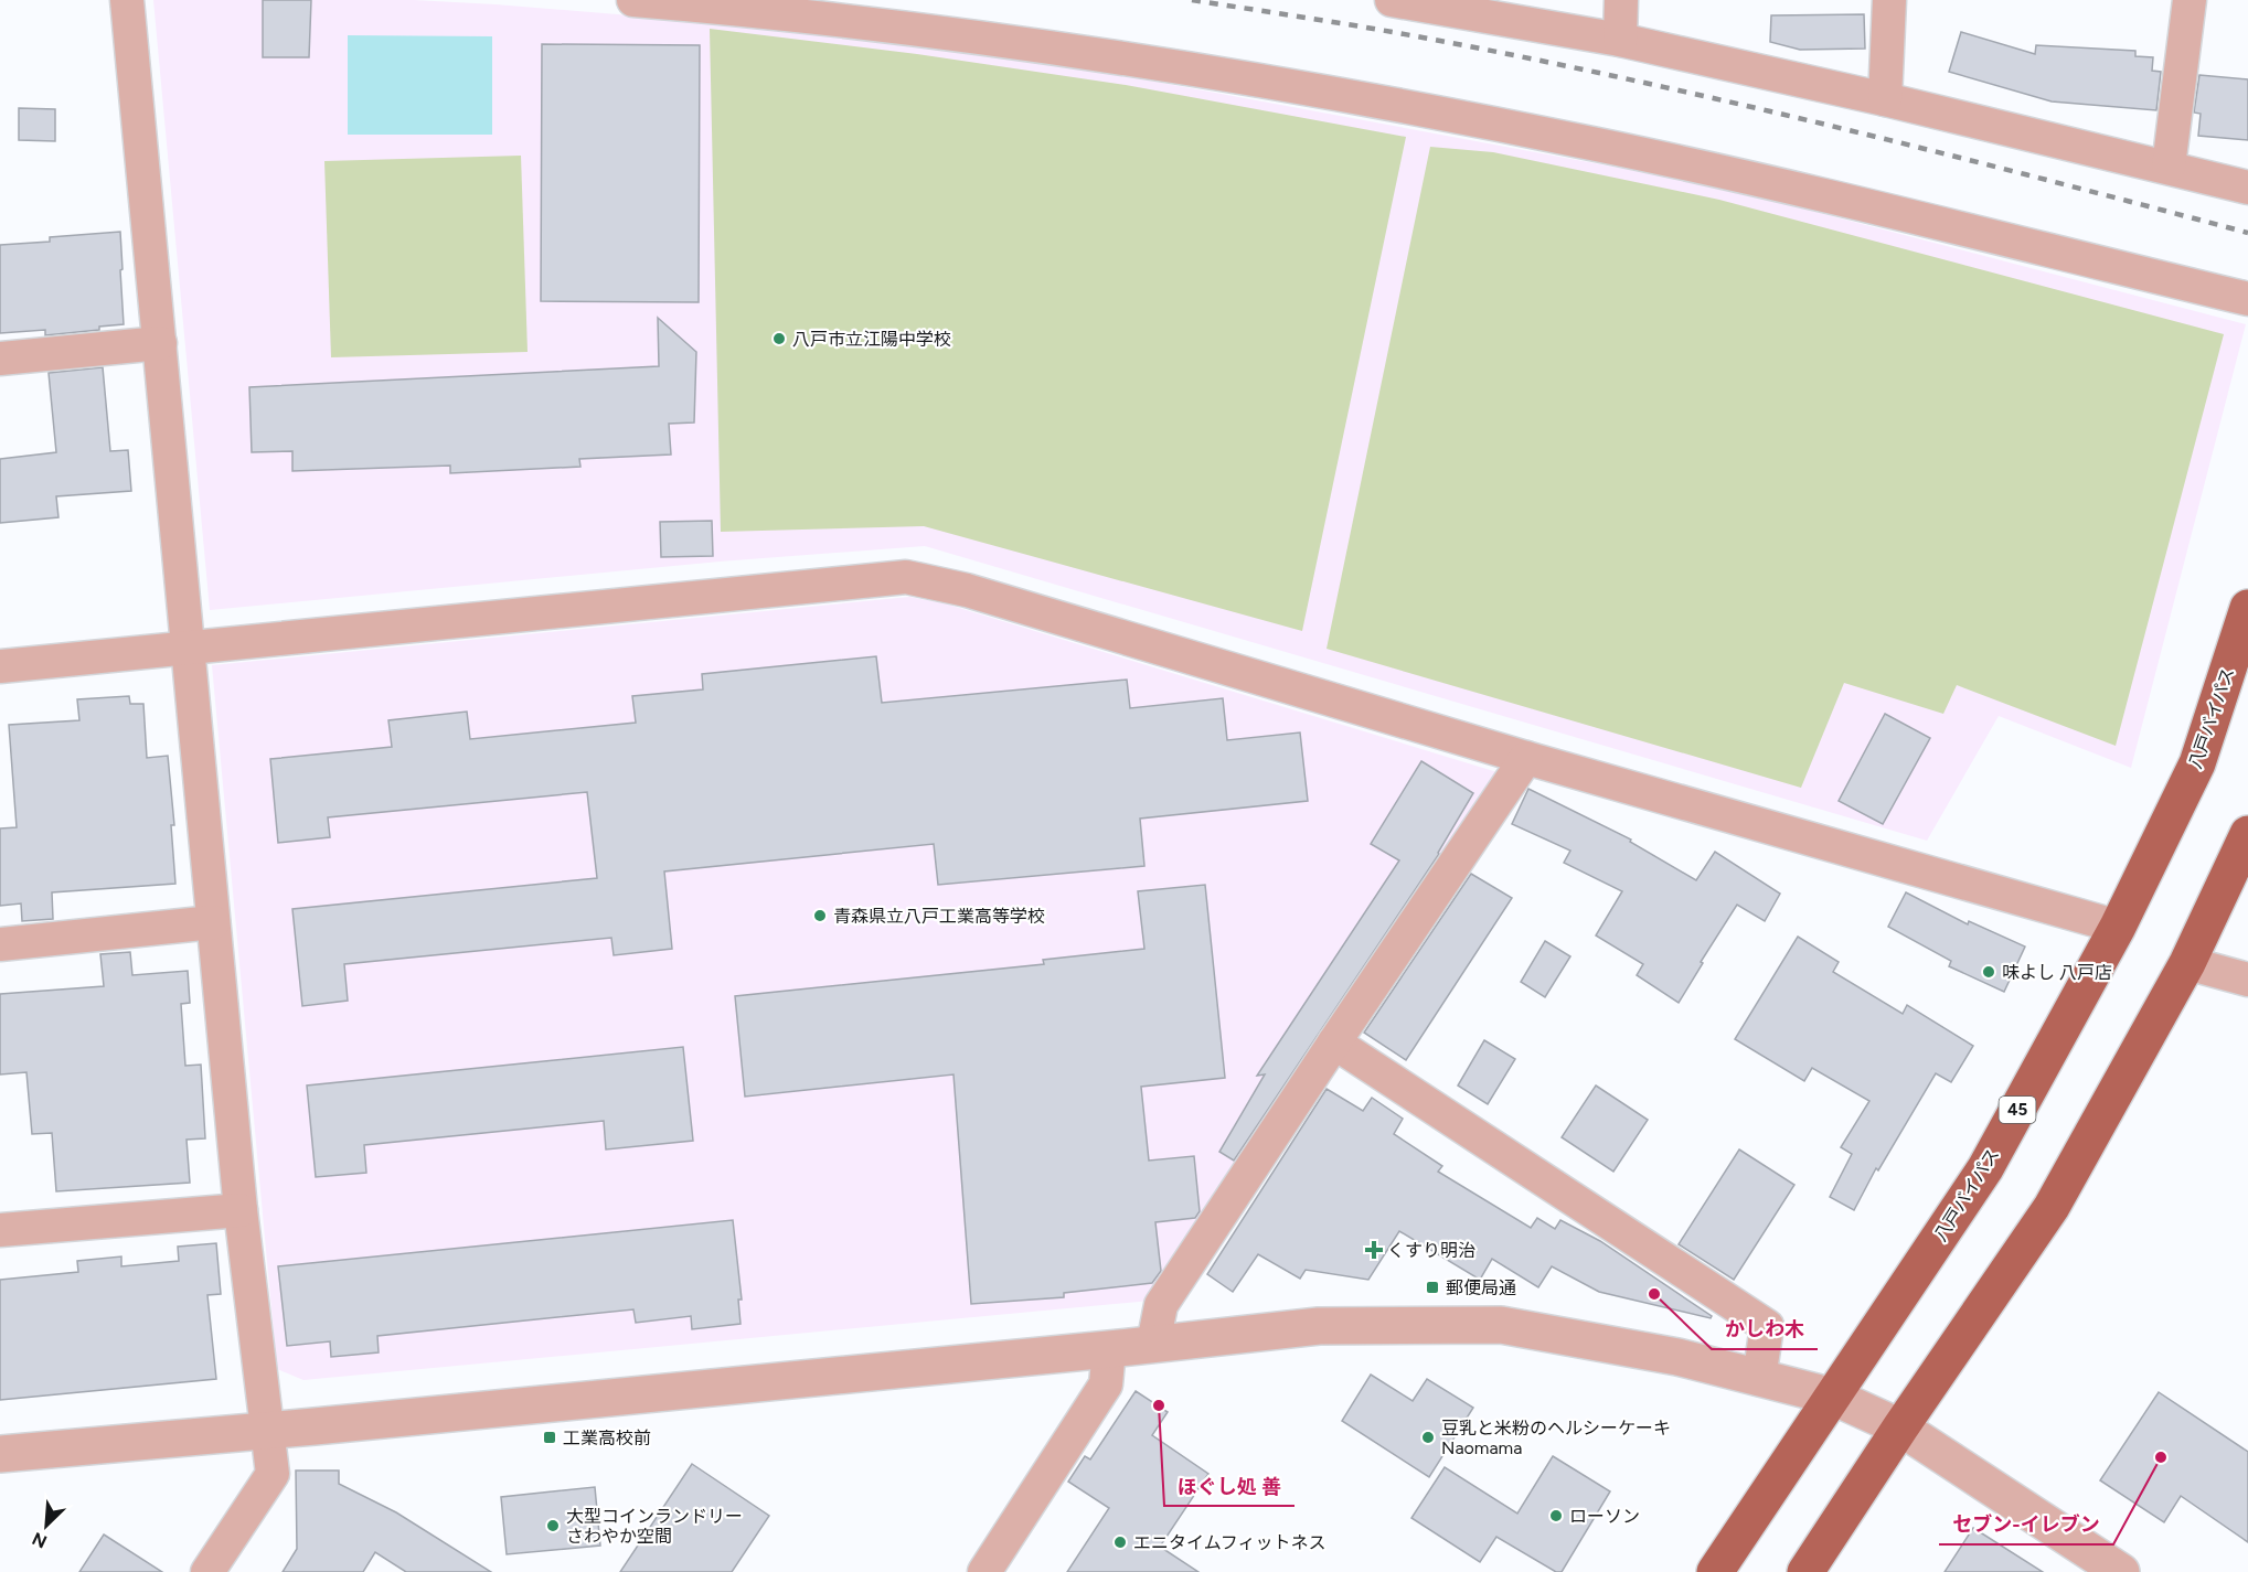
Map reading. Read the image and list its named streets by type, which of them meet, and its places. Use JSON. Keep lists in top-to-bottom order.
{
  "streets": {
    "highway": ["八戸バイパス", "45"]
  },
  "places": {
    "other": [
      "八戸市立江陽中学校",
      "青森県立八戸工業高等学校",
      "味よし 八戸店",
      "かしわ木",
      "ほぐし処 善",
      "豆乳と米粉のヘルシーケーキ Naomama",
      "セブン-イレブン",
      "ローソン",
      "大型コインランドリー さわやか空間",
      "エニタイムフィットネス"
    ],
    "health": ["くすり明治"],
    "transit": ["郵便局通", "工業高校前"]
  },
  "north": "bottom left"
}
